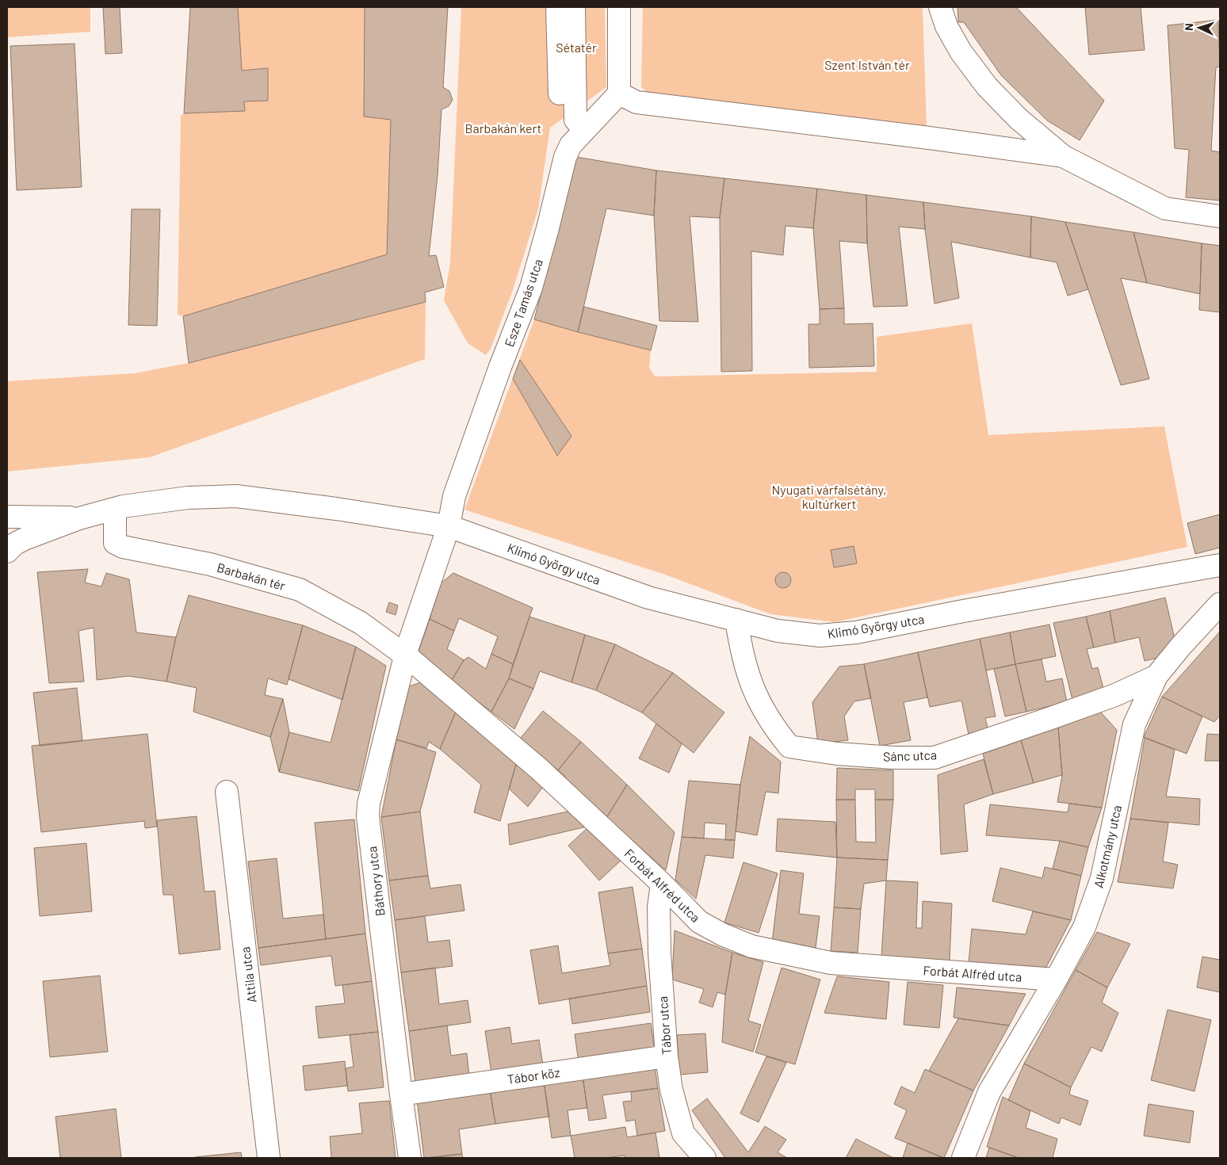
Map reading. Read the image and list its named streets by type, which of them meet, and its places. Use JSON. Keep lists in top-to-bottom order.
{
  "streets": {
    "street": [
      "Esze Tamás utca",
      "Klimó György utca",
      "Barbakán tér",
      "Sánc utca",
      "Alkotmány utca",
      "Báthory utca",
      "Forbát Alfréd utca",
      "Attila utca",
      "Tábor utca",
      "Tábor köz"
    ]
  },
  "crossings": [
    ["Esze Tamás utca", "Klimó György utca"],
    ["Esze Tamás utca", "Báthory utca"],
    ["Klimó György utca", "Sánc utca"],
    ["Barbakán tér", "Báthory utca"],
    ["Barbakán tér", "Forbát Alfréd utca"],
    ["Sánc utca", "Alkotmány utca"],
    ["Alkotmány utca", "Forbát Alfréd utca"],
    ["Báthory utca", "Forbát Alfréd utca"],
    ["Báthory utca", "Tábor köz"],
    ["Forbát Alfréd utca", "Tábor utca"],
    ["Tábor utca", "Tábor köz"]
  ],
  "parks": [
    "Sétatér",
    "Szent István tér",
    "Barbakán kert",
    "Nyugati várfalsétány, kultúrkert"
  ],
  "north": "left"
}
